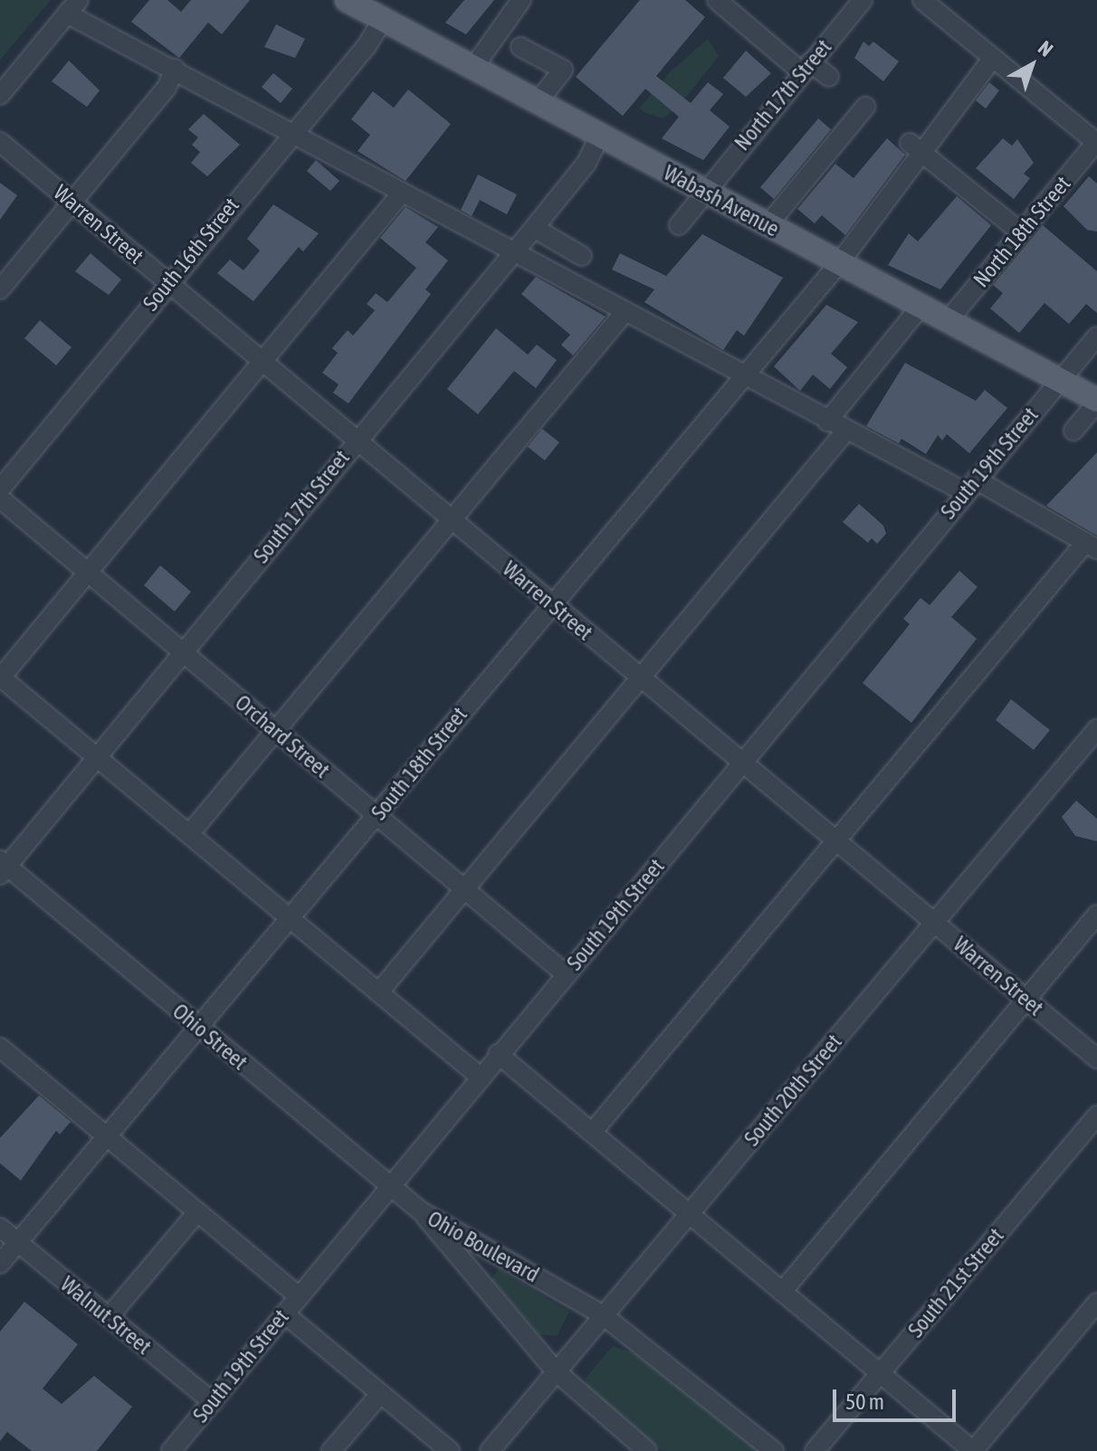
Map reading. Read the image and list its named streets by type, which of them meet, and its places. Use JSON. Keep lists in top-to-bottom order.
{
  "streets": {
    "main road": ["Wabash Avenue"],
    "street": [
      "North 17th Street",
      "Warren Street",
      "North 18th Street",
      "South 16th Street",
      "South 19th Street",
      "South 17th Street",
      "Orchard Street",
      "South 18th Street",
      "Ohio Street",
      "South 20th Street",
      "Ohio Boulevard",
      "South 21st Street",
      "Walnut Street"
    ]
  },
  "crossings": [
    ["North 17th Street", "Wabash Avenue"],
    ["Wabash Avenue", "North 18th Street"],
    ["Wabash Avenue", "South 16th Street"],
    ["Wabash Avenue", "South 19th Street"],
    ["Wabash Avenue", "South 17th Street"],
    ["Wabash Avenue", "South 18th Street"],
    ["Warren Street", "South 16th Street"],
    ["Warren Street", "South 19th Street"],
    ["Warren Street", "South 17th Street"],
    ["Warren Street", "South 18th Street"],
    ["Warren Street", "South 20th Street"],
    ["South 19th Street", "Orchard Street"],
    ["South 19th Street", "Ohio Street"],
    ["South 19th Street", "Walnut Street"],
    ["South 17th Street", "Orchard Street"],
    ["South 17th Street", "Ohio Street"],
    ["Orchard Street", "South 18th Street"],
    ["South 18th Street", "Ohio Street"],
    ["South 18th Street", "Walnut Street"],
    ["Ohio Street", "Ohio Boulevard"],
    ["South 20th Street", "Ohio Boulevard"]
  ],
  "scale_bar": "50 m",
  "north": "top right"
}
